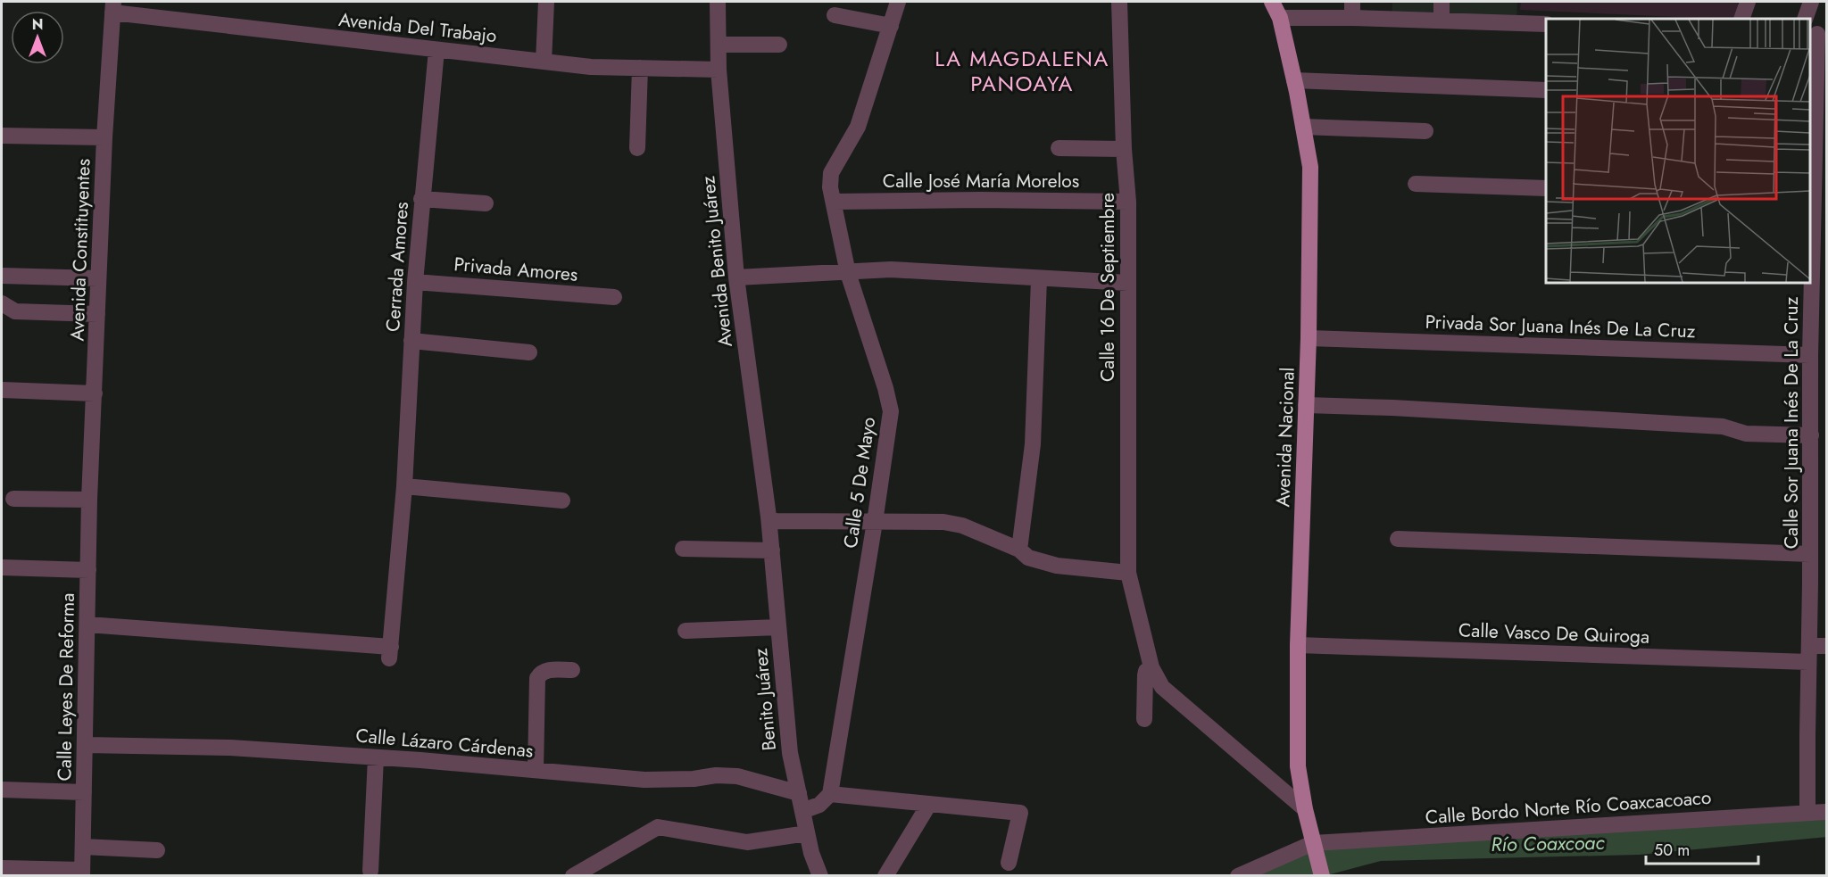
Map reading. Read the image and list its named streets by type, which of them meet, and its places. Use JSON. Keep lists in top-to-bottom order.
{
  "streets": {
    "main road": ["Avenida Nacional"],
    "street": [
      "Avenida Del Trabajo",
      "Calle José María Morelos",
      "Avenida Constituyentes",
      "Avenida Benito Juárez",
      "Cerrada Amores",
      "Privada Amores",
      "Calle 16 De Septiembre",
      "Privada Sor Juana Inés De La Cruz",
      "Calle Sor Juana Inés De La Cruz",
      "Calle 5 De Mayo",
      "Calle Vasco De Quiroga",
      "Calle Leyes De Reforma",
      "Benito Juárez",
      "Calle Lázaro Cárdenas",
      "Calle Bordo Norte Río Coaxcacoaco"
    ]
  },
  "crossings": [
    ["Avenida Del Trabajo", "Avenida Constituyentes"],
    ["Avenida Del Trabajo", "Avenida Benito Juárez"],
    ["Avenida Del Trabajo", "Cerrada Amores"],
    ["Calle José María Morelos", "Calle 16 De Septiembre"],
    ["Calle José María Morelos", "Calle 5 De Mayo"],
    ["Avenida Constituyentes", "Calle Leyes De Reforma"],
    ["Avenida Benito Juárez", "Benito Juárez"],
    ["Cerrada Amores", "Privada Amores"],
    ["Cerrada Amores", "Calle Leyes De Reforma"],
    ["Privada Sor Juana Inés De La Cruz", "Calle Sor Juana Inés De La Cruz"],
    ["Privada Sor Juana Inés De La Cruz", "Avenida Nacional"],
    ["Calle Sor Juana Inés De La Cruz", "Calle Vasco De Quiroga"],
    ["Calle Sor Juana Inés De La Cruz", "Calle Bordo Norte Río Coaxcacoaco"],
    ["Avenida Nacional", "Calle Vasco De Quiroga"],
    ["Avenida Nacional", "Calle Bordo Norte Río Coaxcacoaco"],
    ["Calle Leyes De Reforma", "Calle Lázaro Cárdenas"],
    ["Benito Juárez", "Calle Lázaro Cárdenas"]
  ],
  "districts": ["LA MAGDALENA PANOAYA"],
  "water": ["Río Coaxcoac"],
  "scale_bar": "50 m",
  "north": "top"
}
